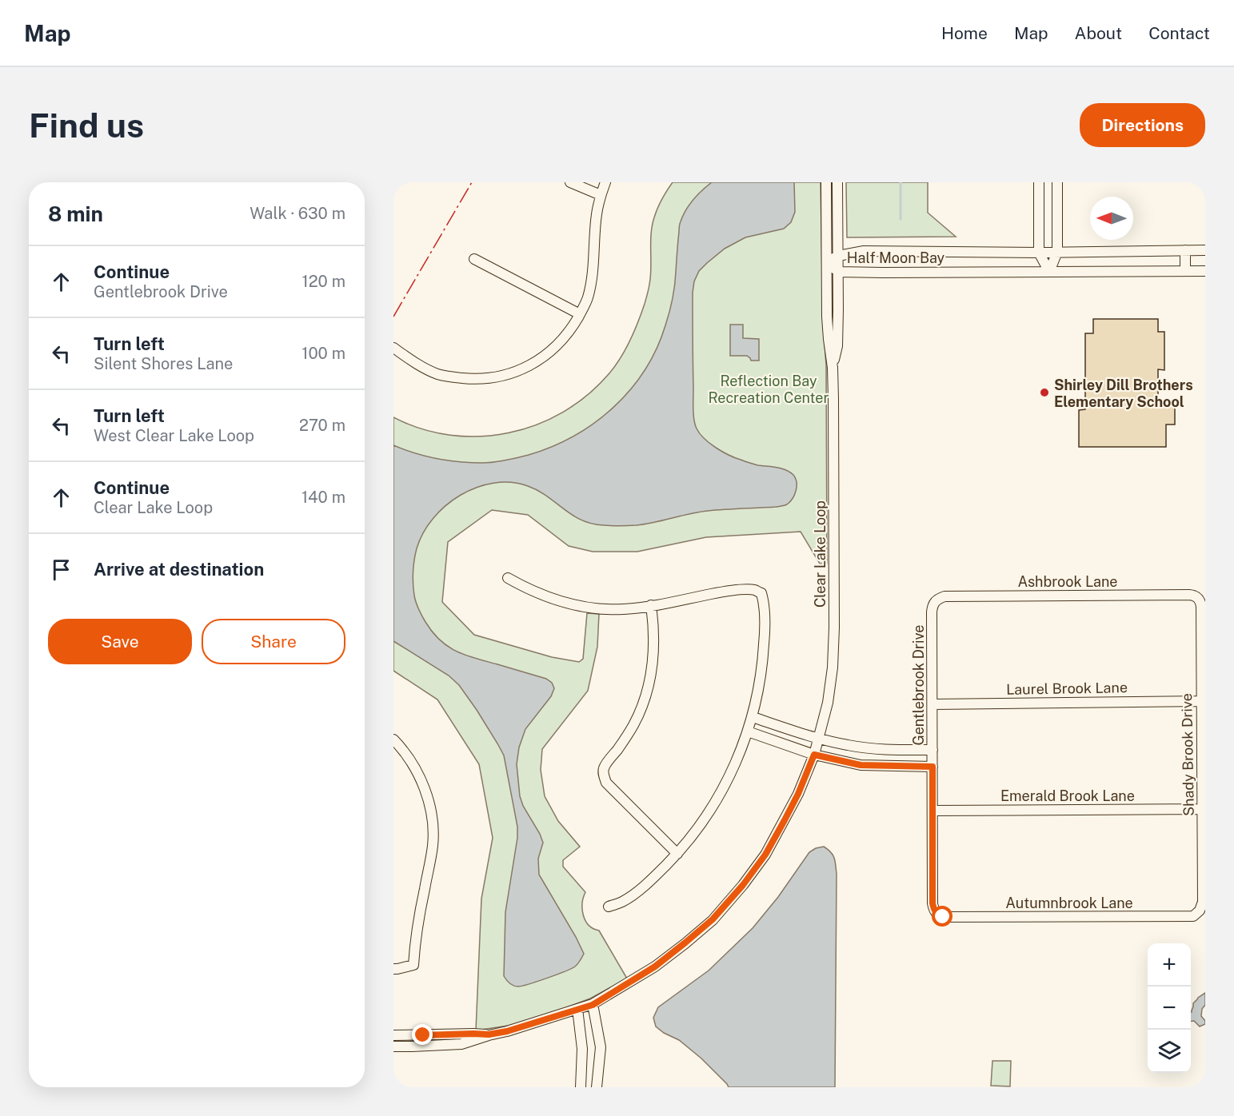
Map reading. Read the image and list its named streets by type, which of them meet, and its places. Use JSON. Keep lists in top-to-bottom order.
{
  "streets": {
    "street": [
      "Half Moon Bay",
      "Clear Lake Loop",
      "Ashbrook Lane",
      "Gentlebrook Drive",
      "Laurel Brook Lane",
      "Shady Brook Drive",
      "Emerald Brook Lane",
      "Autumnbrook Lane"
    ]
  },
  "crossings": [
    ["Half Moon Bay", "Clear Lake Loop"],
    ["Ashbrook Lane", "Gentlebrook Drive"],
    ["Ashbrook Lane", "Shady Brook Drive"],
    ["Gentlebrook Drive", "Laurel Brook Lane"],
    ["Gentlebrook Drive", "Emerald Brook Lane"],
    ["Gentlebrook Drive", "Autumnbrook Lane"],
    ["Laurel Brook Lane", "Shady Brook Drive"],
    ["Shady Brook Drive", "Emerald Brook Lane"],
    ["Shady Brook Drive", "Autumnbrook Lane"]
  ],
  "parks": ["Reflection Bay Recreation Center"],
  "places": ["Shirley Dill Brothers Elementary School"],
  "north": "left",
  "page": {
    "header": "Map",
    "nav": [
      "Home",
      "Map",
      "About",
      "Contact"
    ],
    "buttons": [
      "Directions",
      ["Save", "Share"]
    ],
    "title": "Find us",
    "heading": ["8 min", "Walk · 630 m"],
    "list": [
      ["Continue", "Gentlebrook Drive", "120 m"],
      ["Turn left", "Silent Shores Lane", "100 m"],
      ["Turn left", "West Clear Lake Loop", "270 m"],
      ["Continue", "Clear Lake Loop", "140 m"],
      "Arrive at destination"
    ],
    "map_buttons": ["+", "−"]
  }
}
